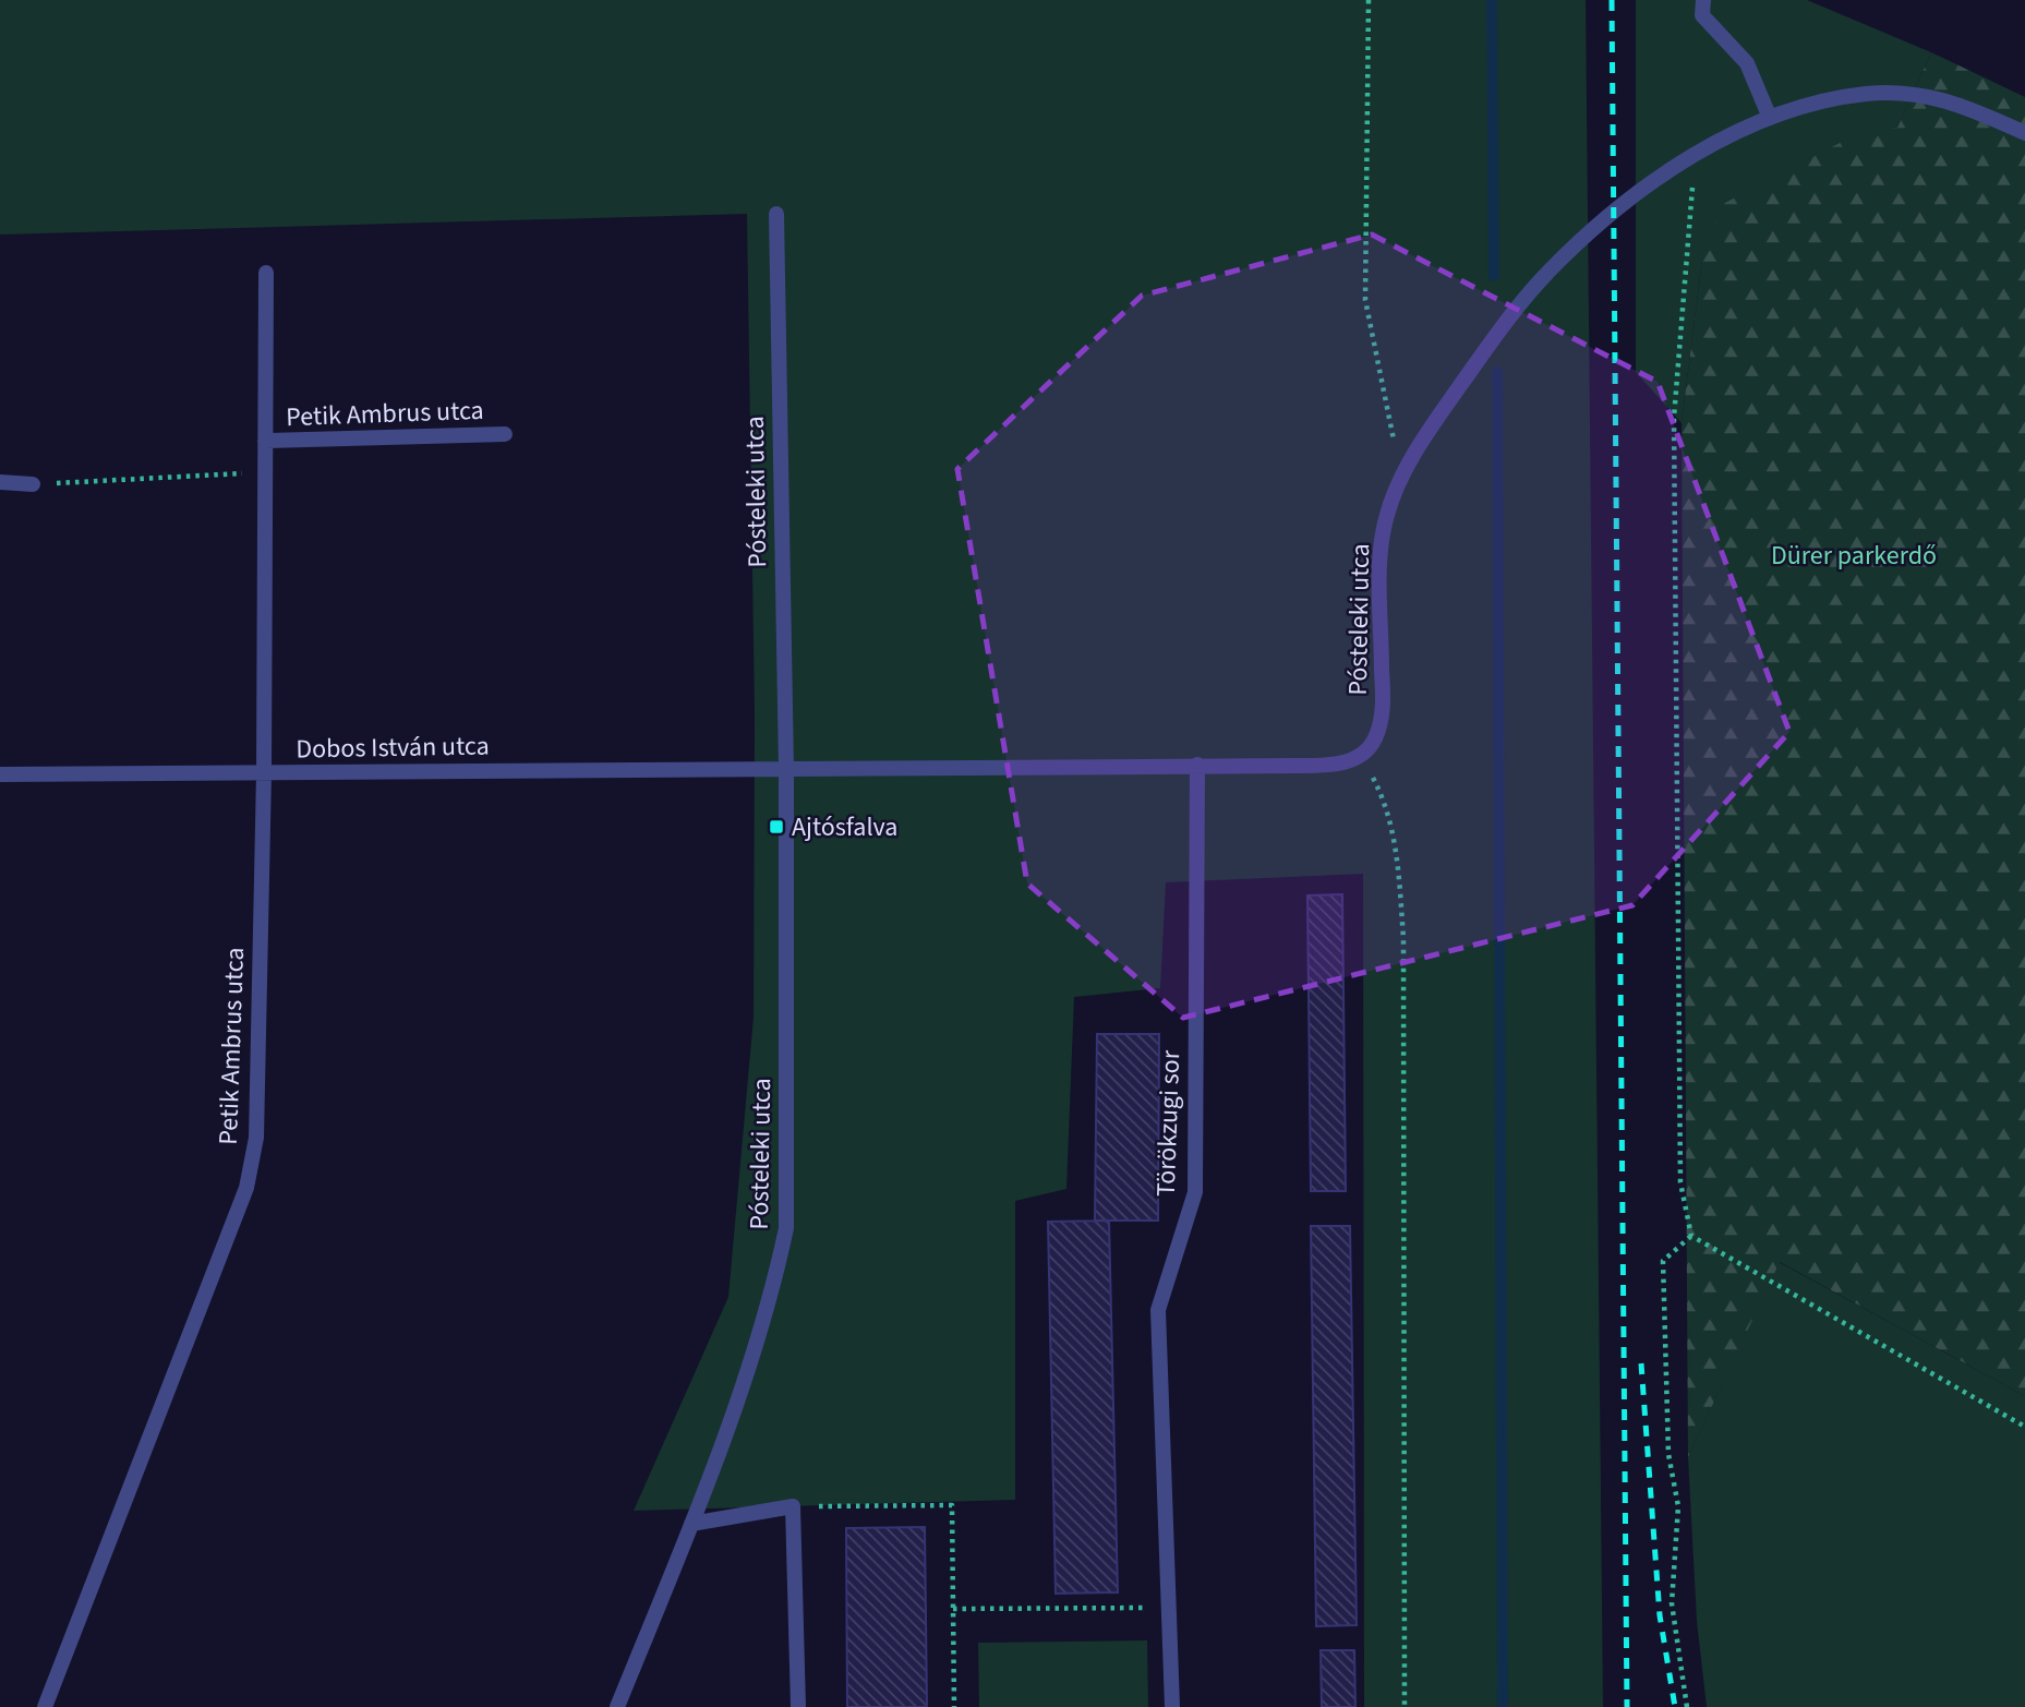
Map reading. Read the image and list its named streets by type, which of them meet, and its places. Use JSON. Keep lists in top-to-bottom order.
{
  "streets": {
    "street": [
      "Petik Ambrus utca",
      "Pósteleki utca",
      "Dobos István utca",
      "Törökzugi sor"
    ]
  },
  "crossings": [
    ["Petik Ambrus utca", "Dobos István utca"],
    ["Pósteleki utca", "Dobos István utca"]
  ],
  "parks": ["Dürer parkerdő"],
  "places": {
    "transit": ["Ajtósfalva"]
  }
}
